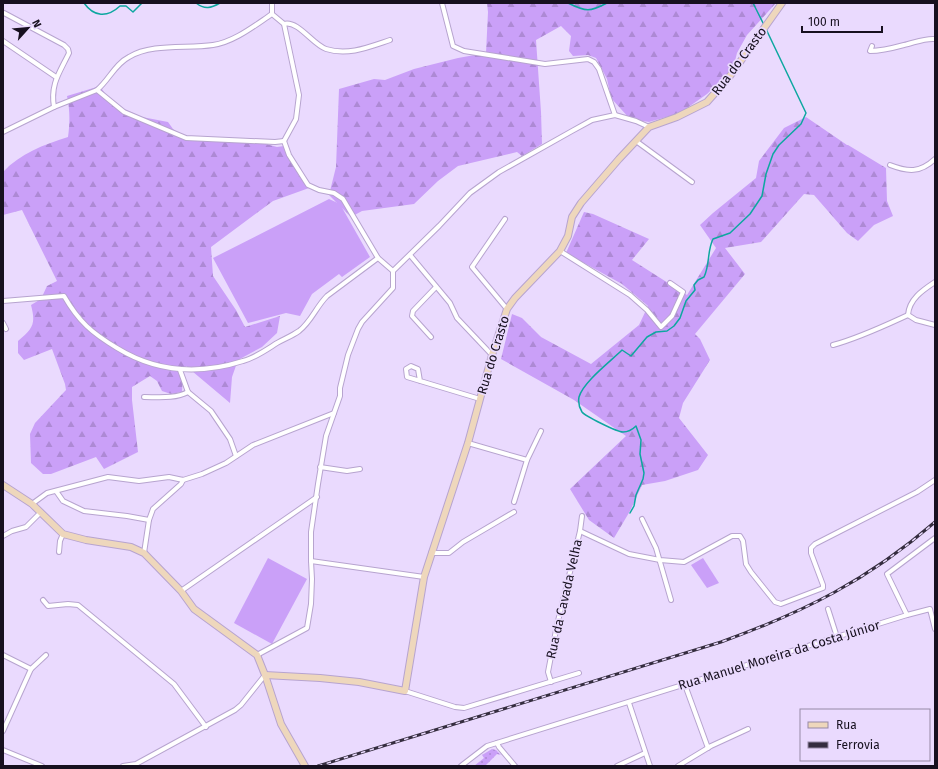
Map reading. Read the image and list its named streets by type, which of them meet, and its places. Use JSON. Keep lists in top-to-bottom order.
{
  "streets": {
    "street": ["Rua do Crasto", "Rua da Cavada Velha", "Rua Manuel Moreira da Costa Júnior"]
  },
  "legend": ["Rua", "Ferrovia"],
  "scale_bar": "100 m",
  "north": "top right"
}
